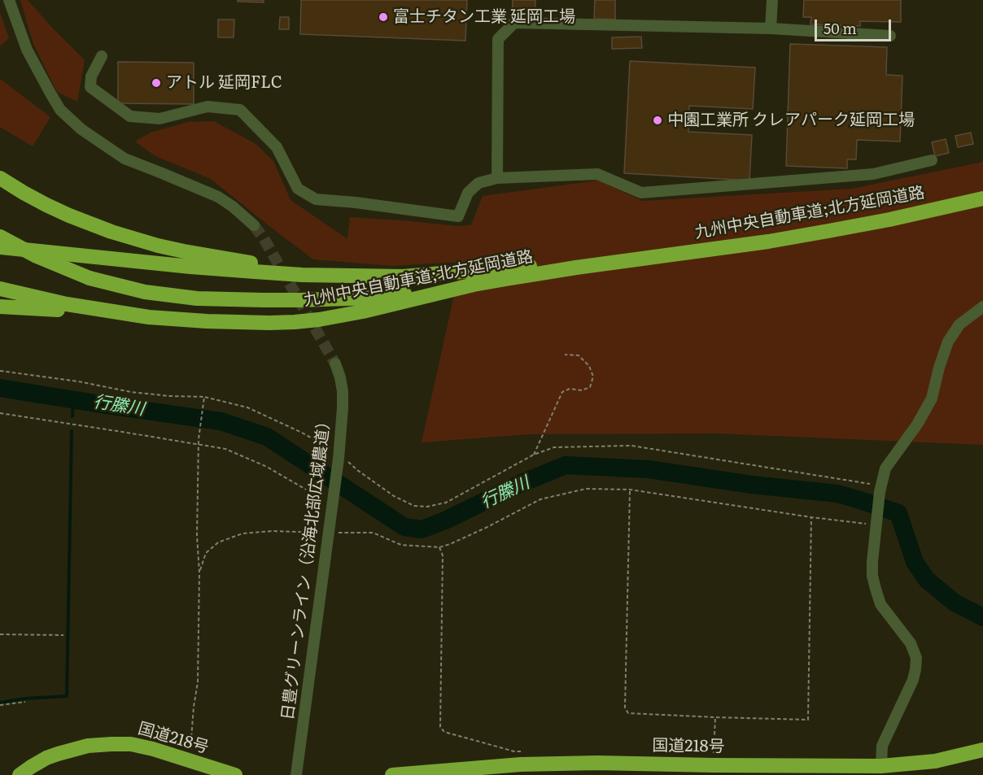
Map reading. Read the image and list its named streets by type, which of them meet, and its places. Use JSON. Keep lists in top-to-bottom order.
{
  "streets": {
    "highway": ["九州中央自動車道;北方延岡道路", "国道218号"],
    "street": ["日豊グリーンライン（沿海北部広域農道）"]
  },
  "water": ["行縢川"],
  "places": ["富士チタン工業 延岡工場", "アトル 延岡FLC", "中園工業所 クレアパーク延岡工場"],
  "scale_bar": "50 m"
}
